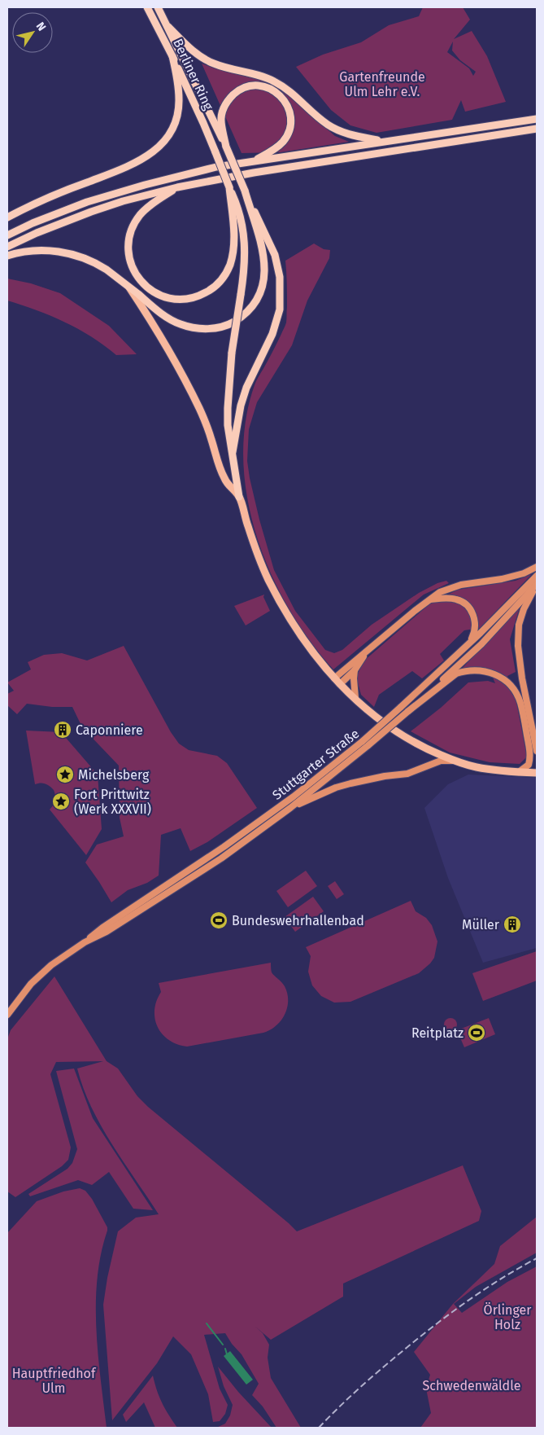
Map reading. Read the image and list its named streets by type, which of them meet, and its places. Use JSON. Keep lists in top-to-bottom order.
{
  "streets": {
    "highway": ["Berliner Ring"],
    "main road": ["Stuttgarter Straße"]
  },
  "parks": [
    "Gartenfreunde Ulm Lehr e.V.",
    "Örlinger Holz",
    "Hauptfriedhof Ulm",
    "Schwedenwäldle"
  ],
  "places": {
    "building": ["Caponniere", "Müller"],
    "place": ["Michelsberg", "Fort Prittwitz (Werk XXXVII)"],
    "sports": ["Bundeswehrhallenbad", "Reitplatz"]
  },
  "north": "top right"
}
